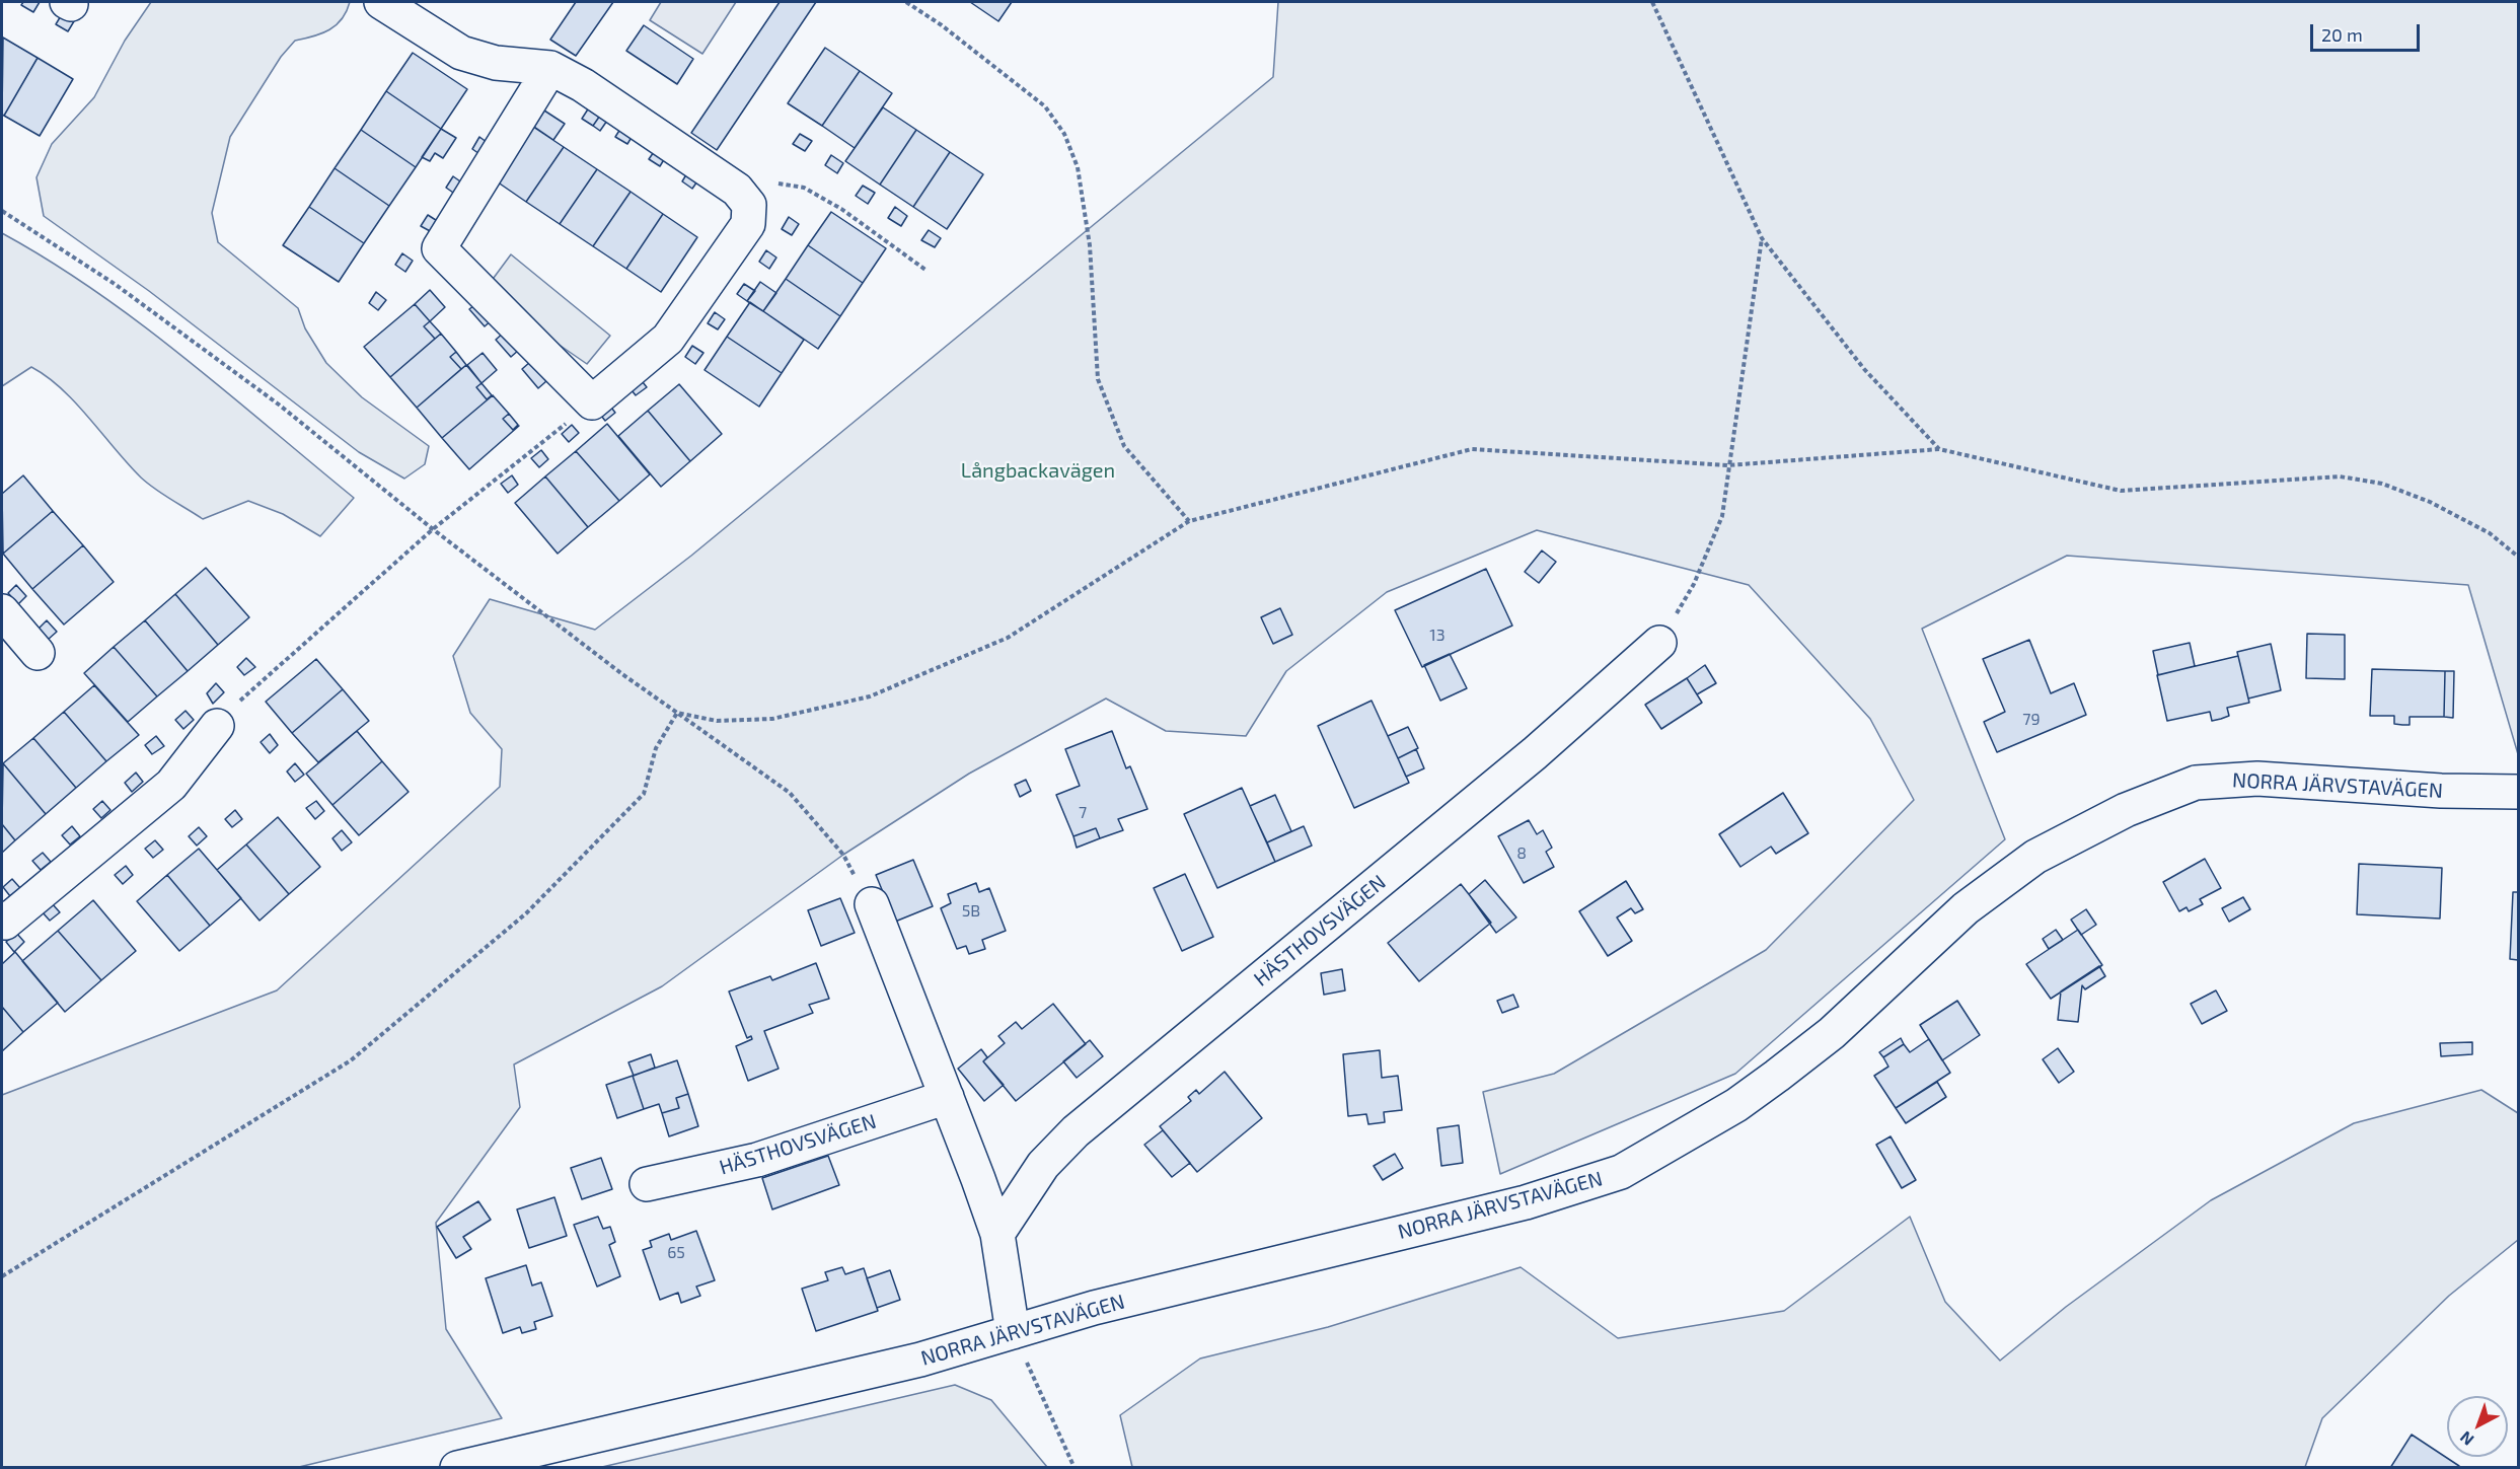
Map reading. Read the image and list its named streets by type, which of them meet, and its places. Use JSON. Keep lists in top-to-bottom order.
{
  "streets": {
    "street": ["NORRA JÄRVSTAVÄGEN", "HÄSTHOVSVÄGEN"]
  },
  "parks": ["Långbackavägen"],
  "house_numbers": [
    "13",
    "79",
    "7",
    "8",
    "5B",
    "65"
  ],
  "scale_bar": "20 m",
  "north": "bottom left"
}
